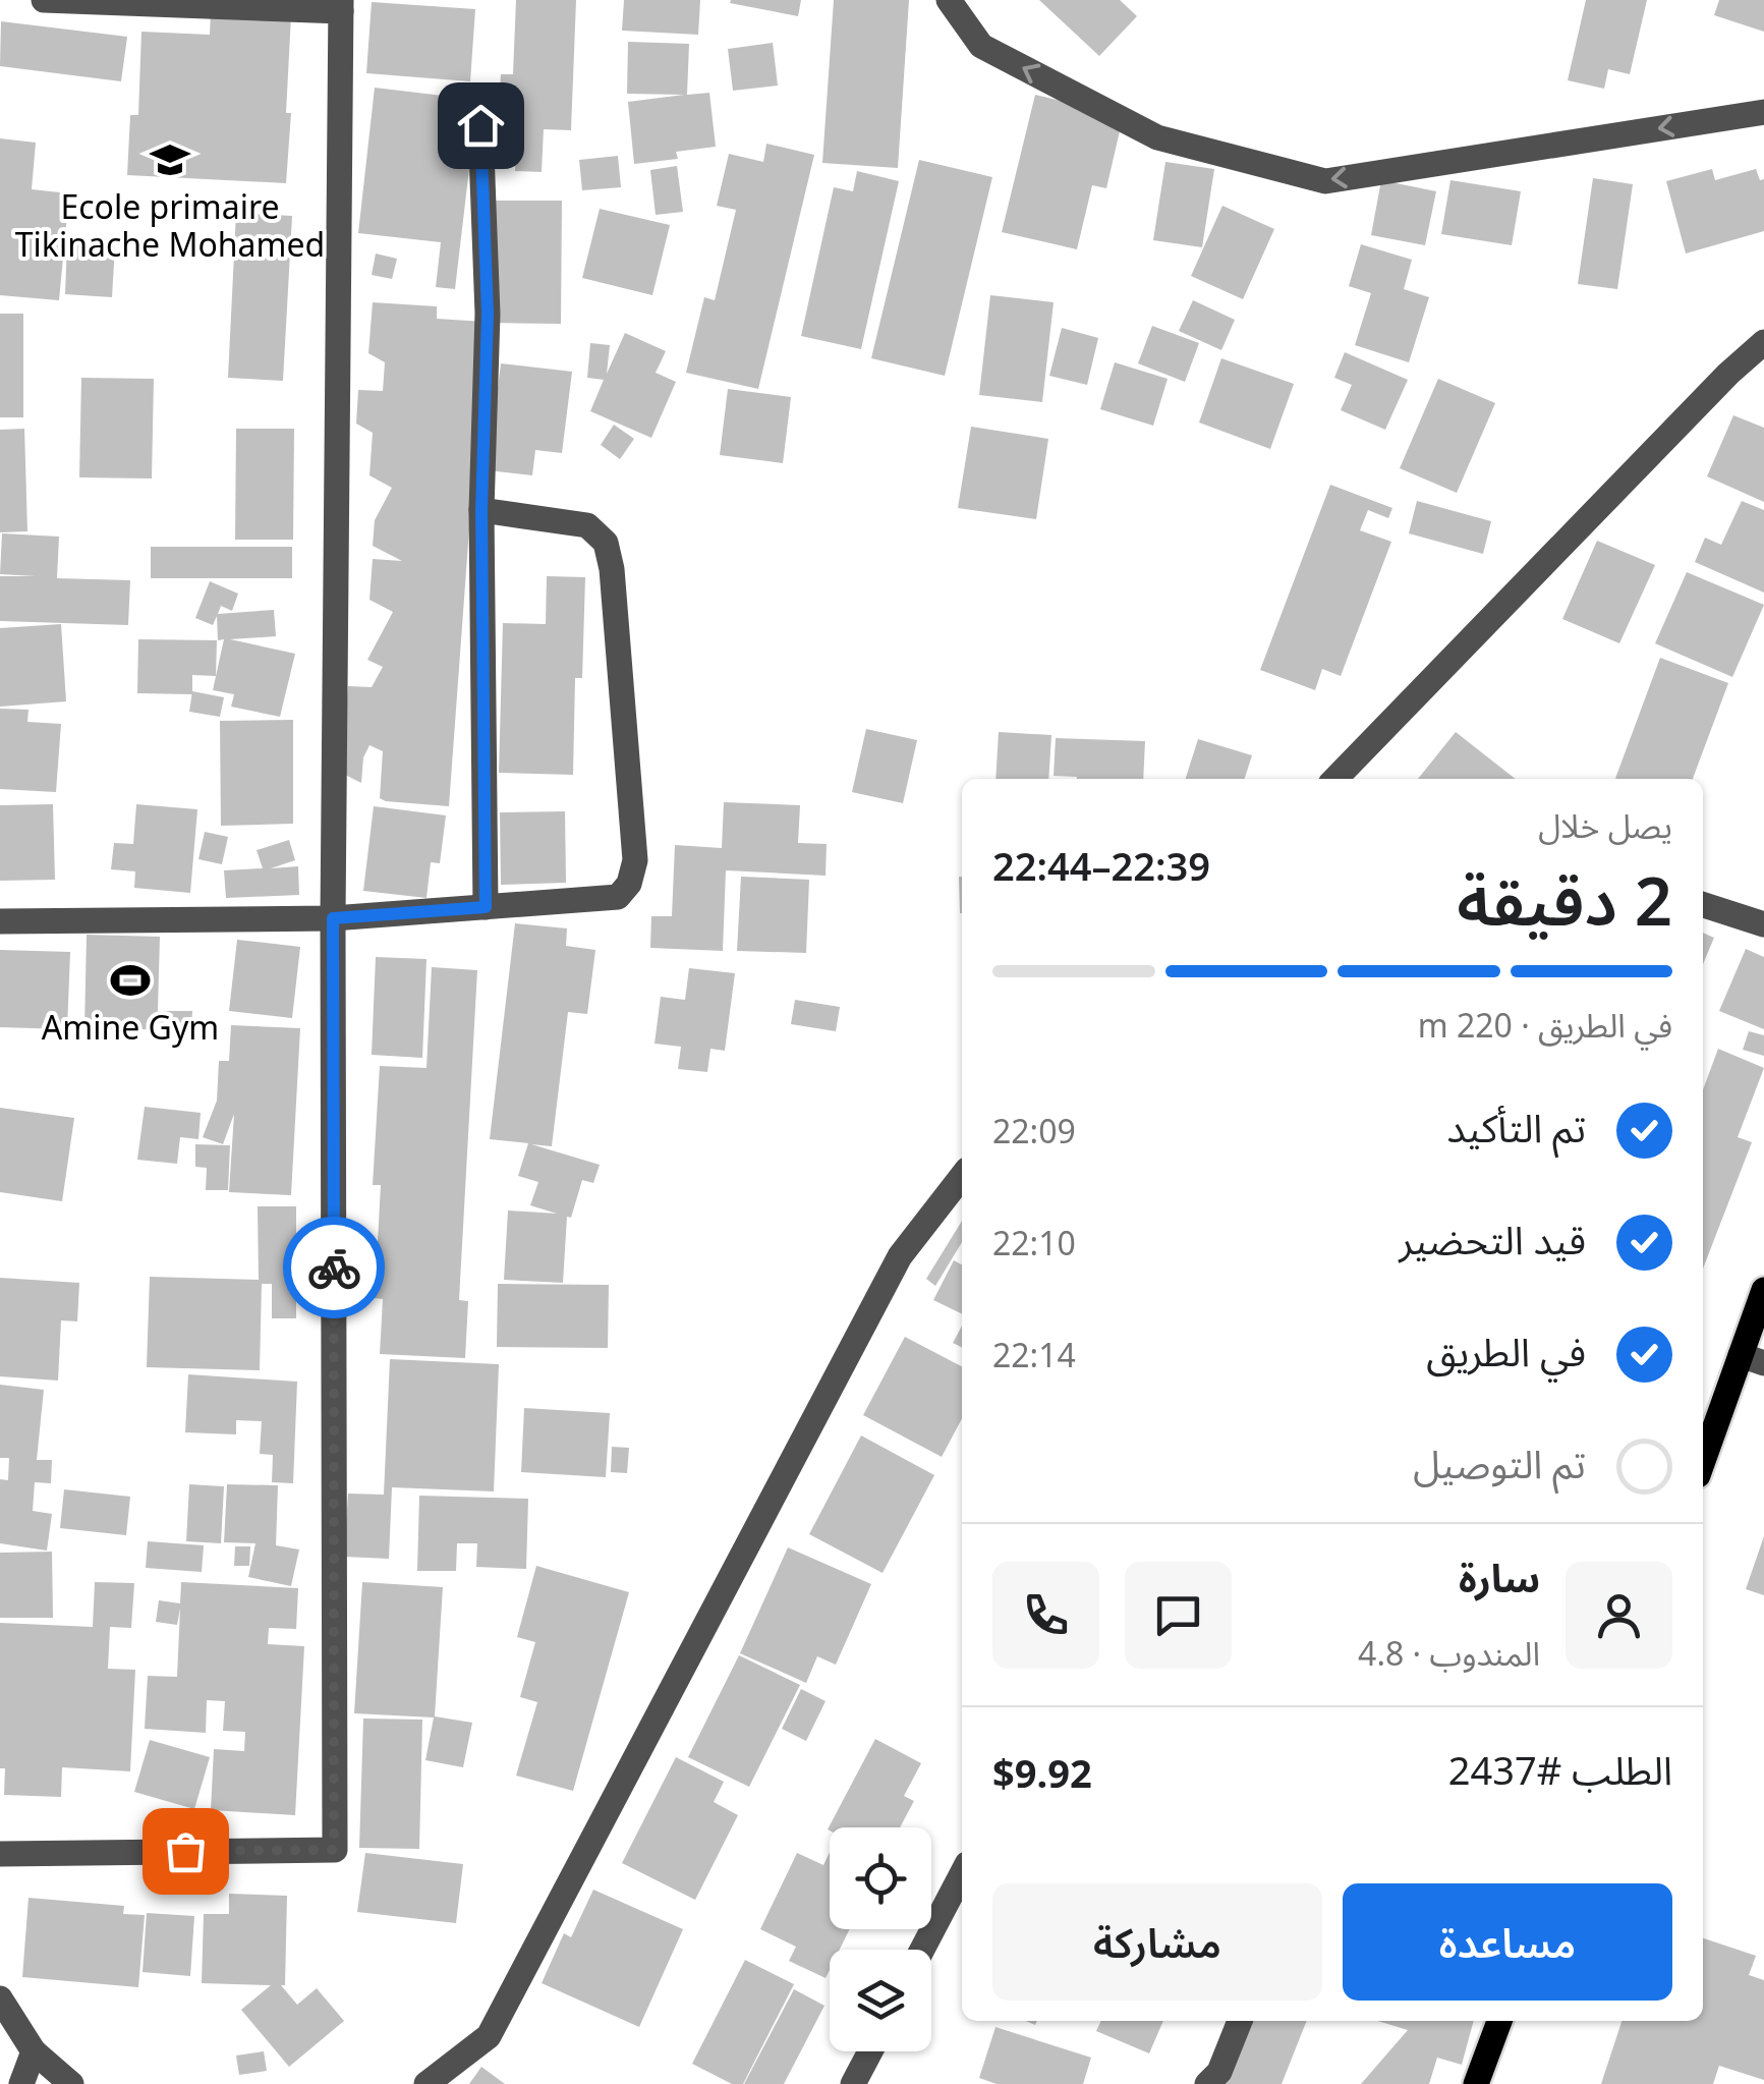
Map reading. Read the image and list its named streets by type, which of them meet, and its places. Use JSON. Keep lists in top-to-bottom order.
{
  "places": {
    "school or university": ["Ecole primaire Tikinache Mohamed"],
    "sports": ["Amine Gym"]
  },
  "page": {
    "heading": ["2 دقيقة", "يصل خلال", "22:39–22:44"],
    "panel": [
      "سارة",
      "المندوب · 4.8",
      "الطلب #2437",
      "$9.92"
    ],
    "bar": "في الطريق · 220 m",
    "list": [
      ["تم التأكيد", "22:09"],
      ["قيد التحضير", "22:10"],
      ["في الطريق", "22:14"],
      "تم التوصيل"
    ],
    "buttons": ["مساعدة", "مشاركة"]
  }
}
